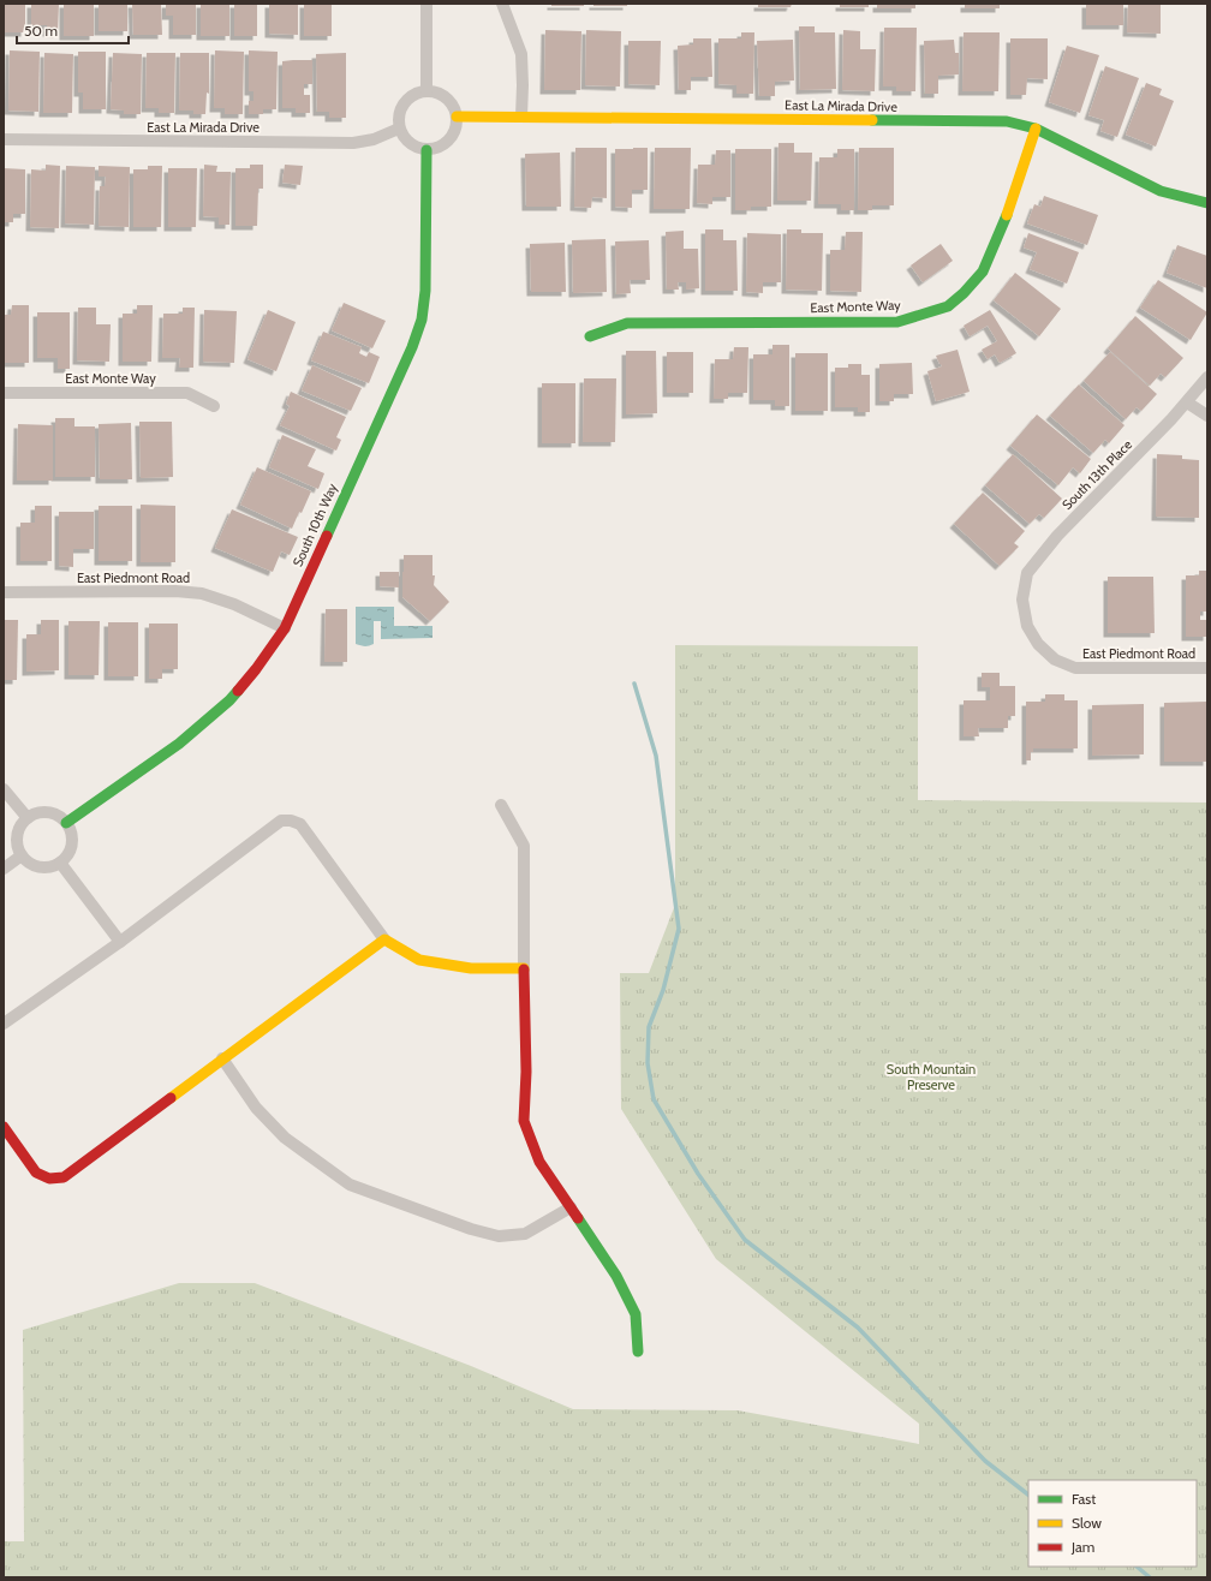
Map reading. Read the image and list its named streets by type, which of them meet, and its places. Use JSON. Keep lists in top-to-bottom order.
{
  "streets": {
    "street": [
      "East La Mirada Drive",
      "East Monte Way",
      "South 13th Place",
      "South 10th Way",
      "East Piedmont Road"
    ]
  },
  "crossings": [
    ["East La Mirada Drive", "East Monte Way"],
    ["East La Mirada Drive", "South 10th Way"],
    ["South 13th Place", "East Piedmont Road"],
    ["South 10th Way", "East Piedmont Road"]
  ],
  "parks": ["South Mountain Preserve"],
  "legend": ["Fast", "Slow", "Jam"],
  "scale_bar": "50 m"
}
